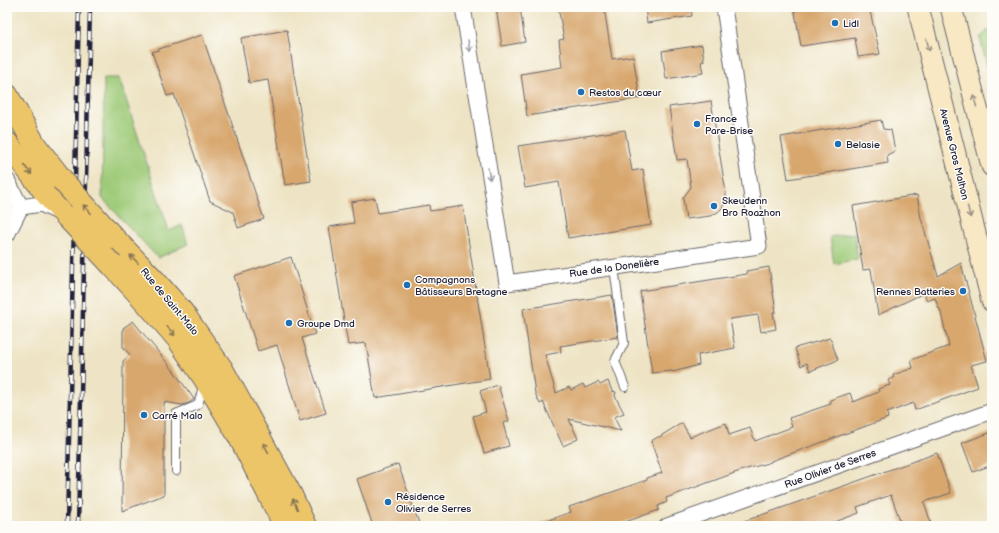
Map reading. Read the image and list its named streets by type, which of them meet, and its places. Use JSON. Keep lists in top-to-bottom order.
{
  "streets": {
    "main road": ["Avenue Gros Malhon", "Rue de Saint-Malo"],
    "street": ["Rue de la Donelière", "Rue Olivier de Serres"]
  },
  "places": [
    "Lidl",
    "Restos du cœur",
    "France Pare-Brise",
    "Belasie",
    "Skeudenn Bro Roazhon",
    "Compagnons Bâtisseurs Bretagne",
    "Rennes Batteries",
    "Groupe Dmd",
    "Carré Malo",
    "Résidence Olivier de Serres"
  ]
}
